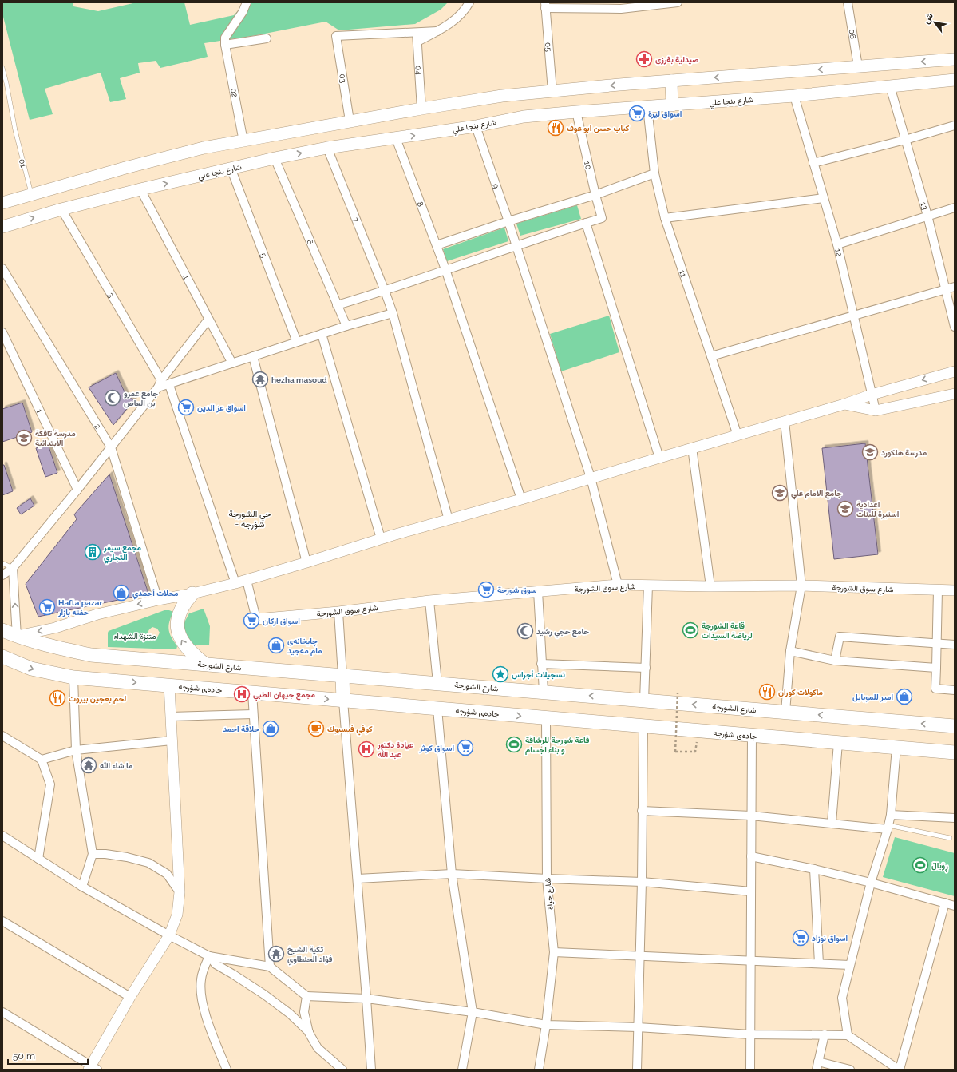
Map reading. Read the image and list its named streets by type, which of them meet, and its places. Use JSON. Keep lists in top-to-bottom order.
{
  "streets": {
    "main road": ["شارع بنجا علي", "شارع الشورجة", "جادەی شۆرجە"],
    "street": [
      "06",
      "05",
      "04",
      "03",
      "02",
      "10",
      "9",
      "8",
      "13",
      "7",
      "6",
      "12",
      "5",
      "11",
      "4",
      "3",
      "1",
      "2",
      "شارع سوق الشورجة",
      "شارع حياة"
    ],
    "lane": ["01"]
  },
  "crossings": [
    ["04", "03"],
    ["شارع بنجا علي", "10"],
    ["شارع بنجا علي", "9"],
    ["شارع بنجا علي", "8"],
    ["شارع بنجا علي", "13"],
    ["شارع بنجا علي", "7"],
    ["شارع بنجا علي", "6"],
    ["شارع بنجا علي", "12"],
    ["شارع بنجا علي", "5"],
    ["شارع بنجا علي", "11"],
    ["شارع بنجا علي", "4"],
    ["شارع بنجا علي", "3"],
    ["9", "شارع سوق الشورجة"],
    ["جادەی شۆرجە", "شارع حياة"]
  ],
  "one_way": ["شارع الشورجة", "جادەی شۆرجە"],
  "districts": ["حي الشورجة - شۆرجە"],
  "parks": ["متنزة الشهداء"],
  "places": {
    "pharmacy": ["صيدلية بةرزى"],
    "supermarket": [
      "اسواق ليرة",
      "اسواق عز الدين",
      "سوق شورجة",
      "Hafta pazar حفته بازار",
      "اسواق اركان",
      "اسواق كوثر",
      "اسواق نوزاد"
    ],
    "restaurant": ["كباب حسن ابو عوف", "ماكولات كوران", "لحم بعجين بيروت"],
    "temple": ["hezha masoud", "ما شاء الله", "تكية الشيخ فؤاد الحنطاوي"],
    "mosque": ["جامع عمرو بن العاص", "حامع حجي رشيد"],
    "school or university": [
      "مدرسة تافكة الابتدائية",
      "مدرسة هلكورد",
      "جامع الامام علي",
      "اعدادية استيرة للبنات"
    ],
    "building": ["مجمع سيفر التجاري"],
    "shop": [
      "محلات أحمدي",
      "چایخانەی مام مەجید",
      "امير للموبايل",
      "حلاقة احمد"
    ],
    "sports": ["قاعة الشورجة لرياضة السيدات", "قاعة شورجة للرشاقة و بناء اجسام", "ڕۆیاڵ"],
    "place": ["تسجيلات أجراس"],
    "hospital": ["مجمع جيهان الطبي", "عيادة دكتور عبد الله"],
    "cafe": ["كوفي فيسبوك"]
  },
  "scale_bar": "50 m",
  "north": "top left"
}
